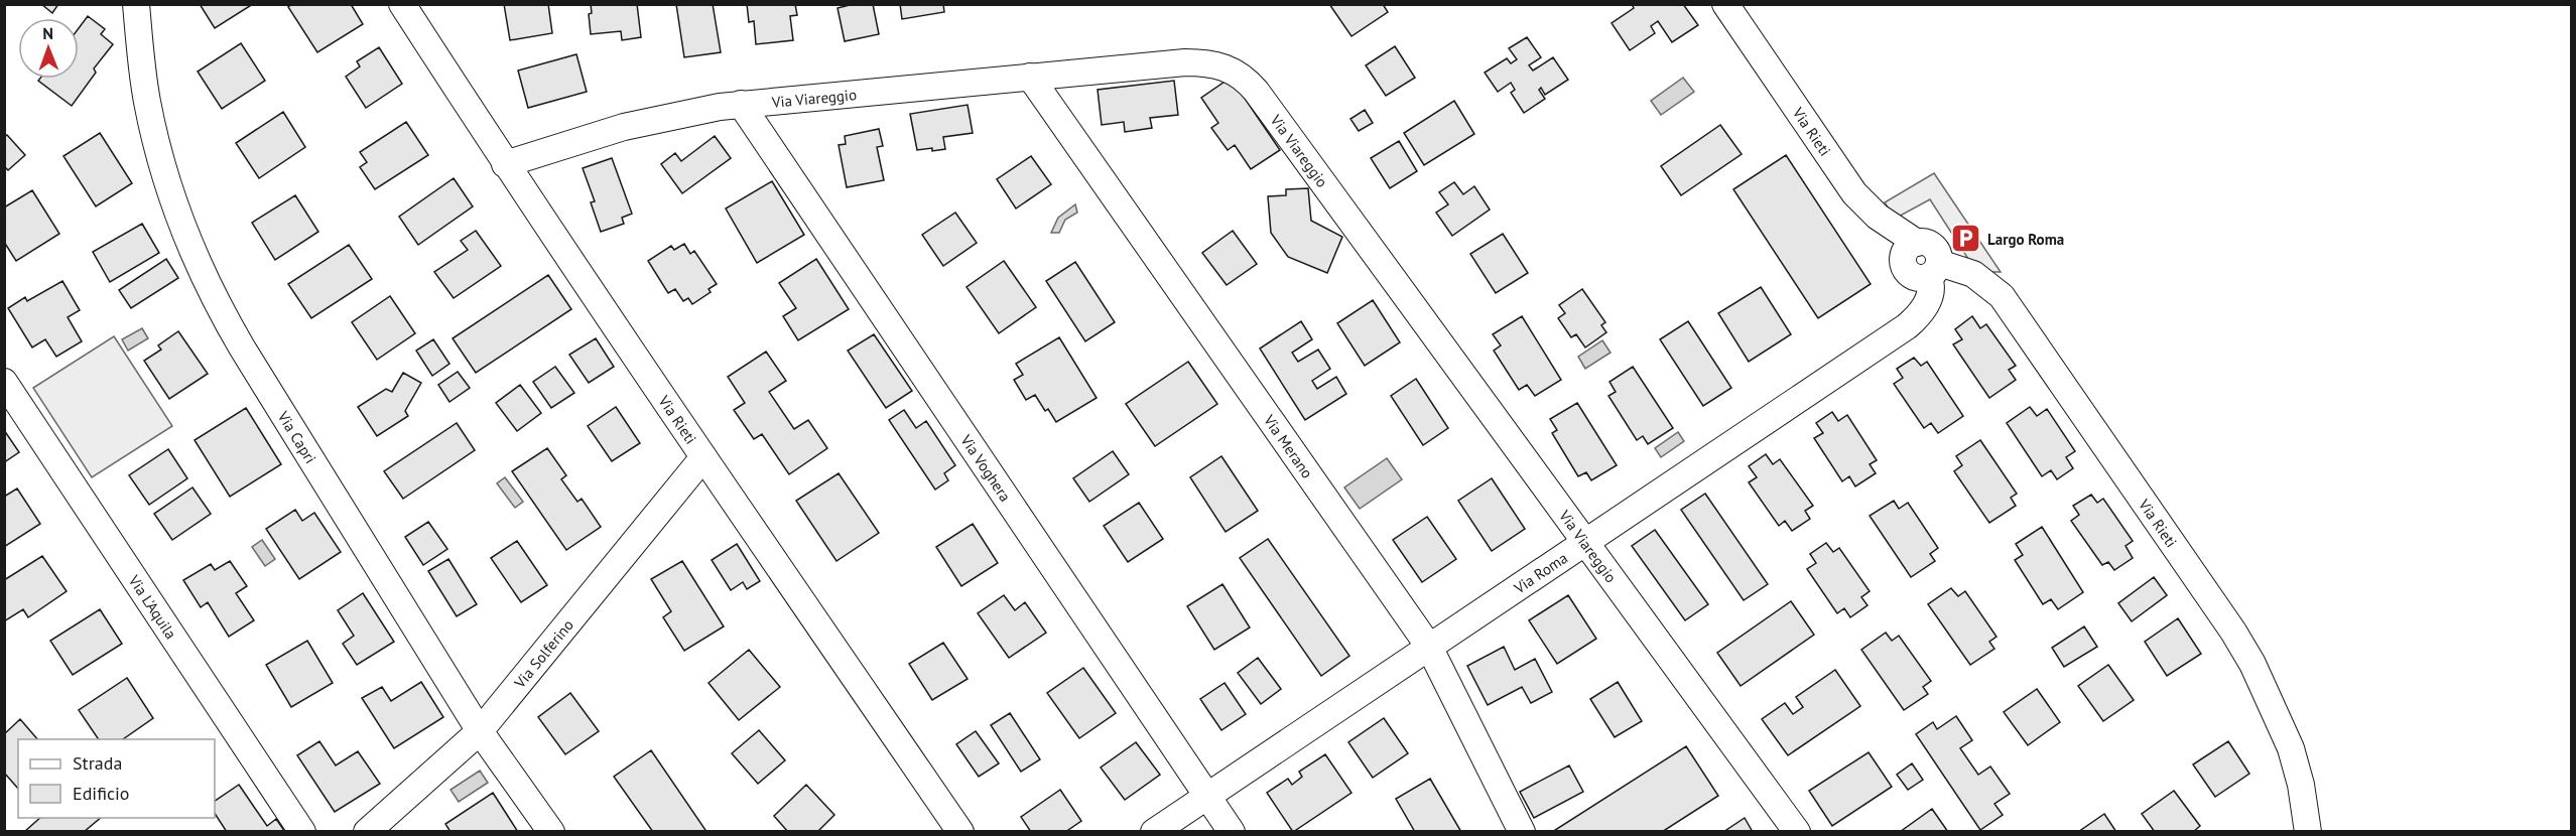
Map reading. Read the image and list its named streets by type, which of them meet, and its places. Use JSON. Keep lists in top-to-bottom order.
{
  "streets": {
    "street": [
      "Via Viareggio",
      "Via Rieti",
      "Via Capri",
      "Via Merano",
      "Via Voghera",
      "Via Roma",
      "Via L'Aquila",
      "Via Solferino"
    ]
  },
  "crossings": [
    ["Via Viareggio", "Via Rieti"],
    ["Via Viareggio", "Via Merano"],
    ["Via Viareggio", "Via Voghera"],
    ["Via Viareggio", "Via Roma"],
    ["Via Rieti", "Via Roma"],
    ["Via Rieti", "Via Solferino"],
    ["Via Capri", "Via Solferino"],
    ["Via Merano", "Via Roma"],
    ["Via Voghera", "Via Roma"]
  ],
  "places": {
    "parking": ["Largo Roma"]
  },
  "legend": ["Strada", "Edificio"],
  "north": "top"
}
